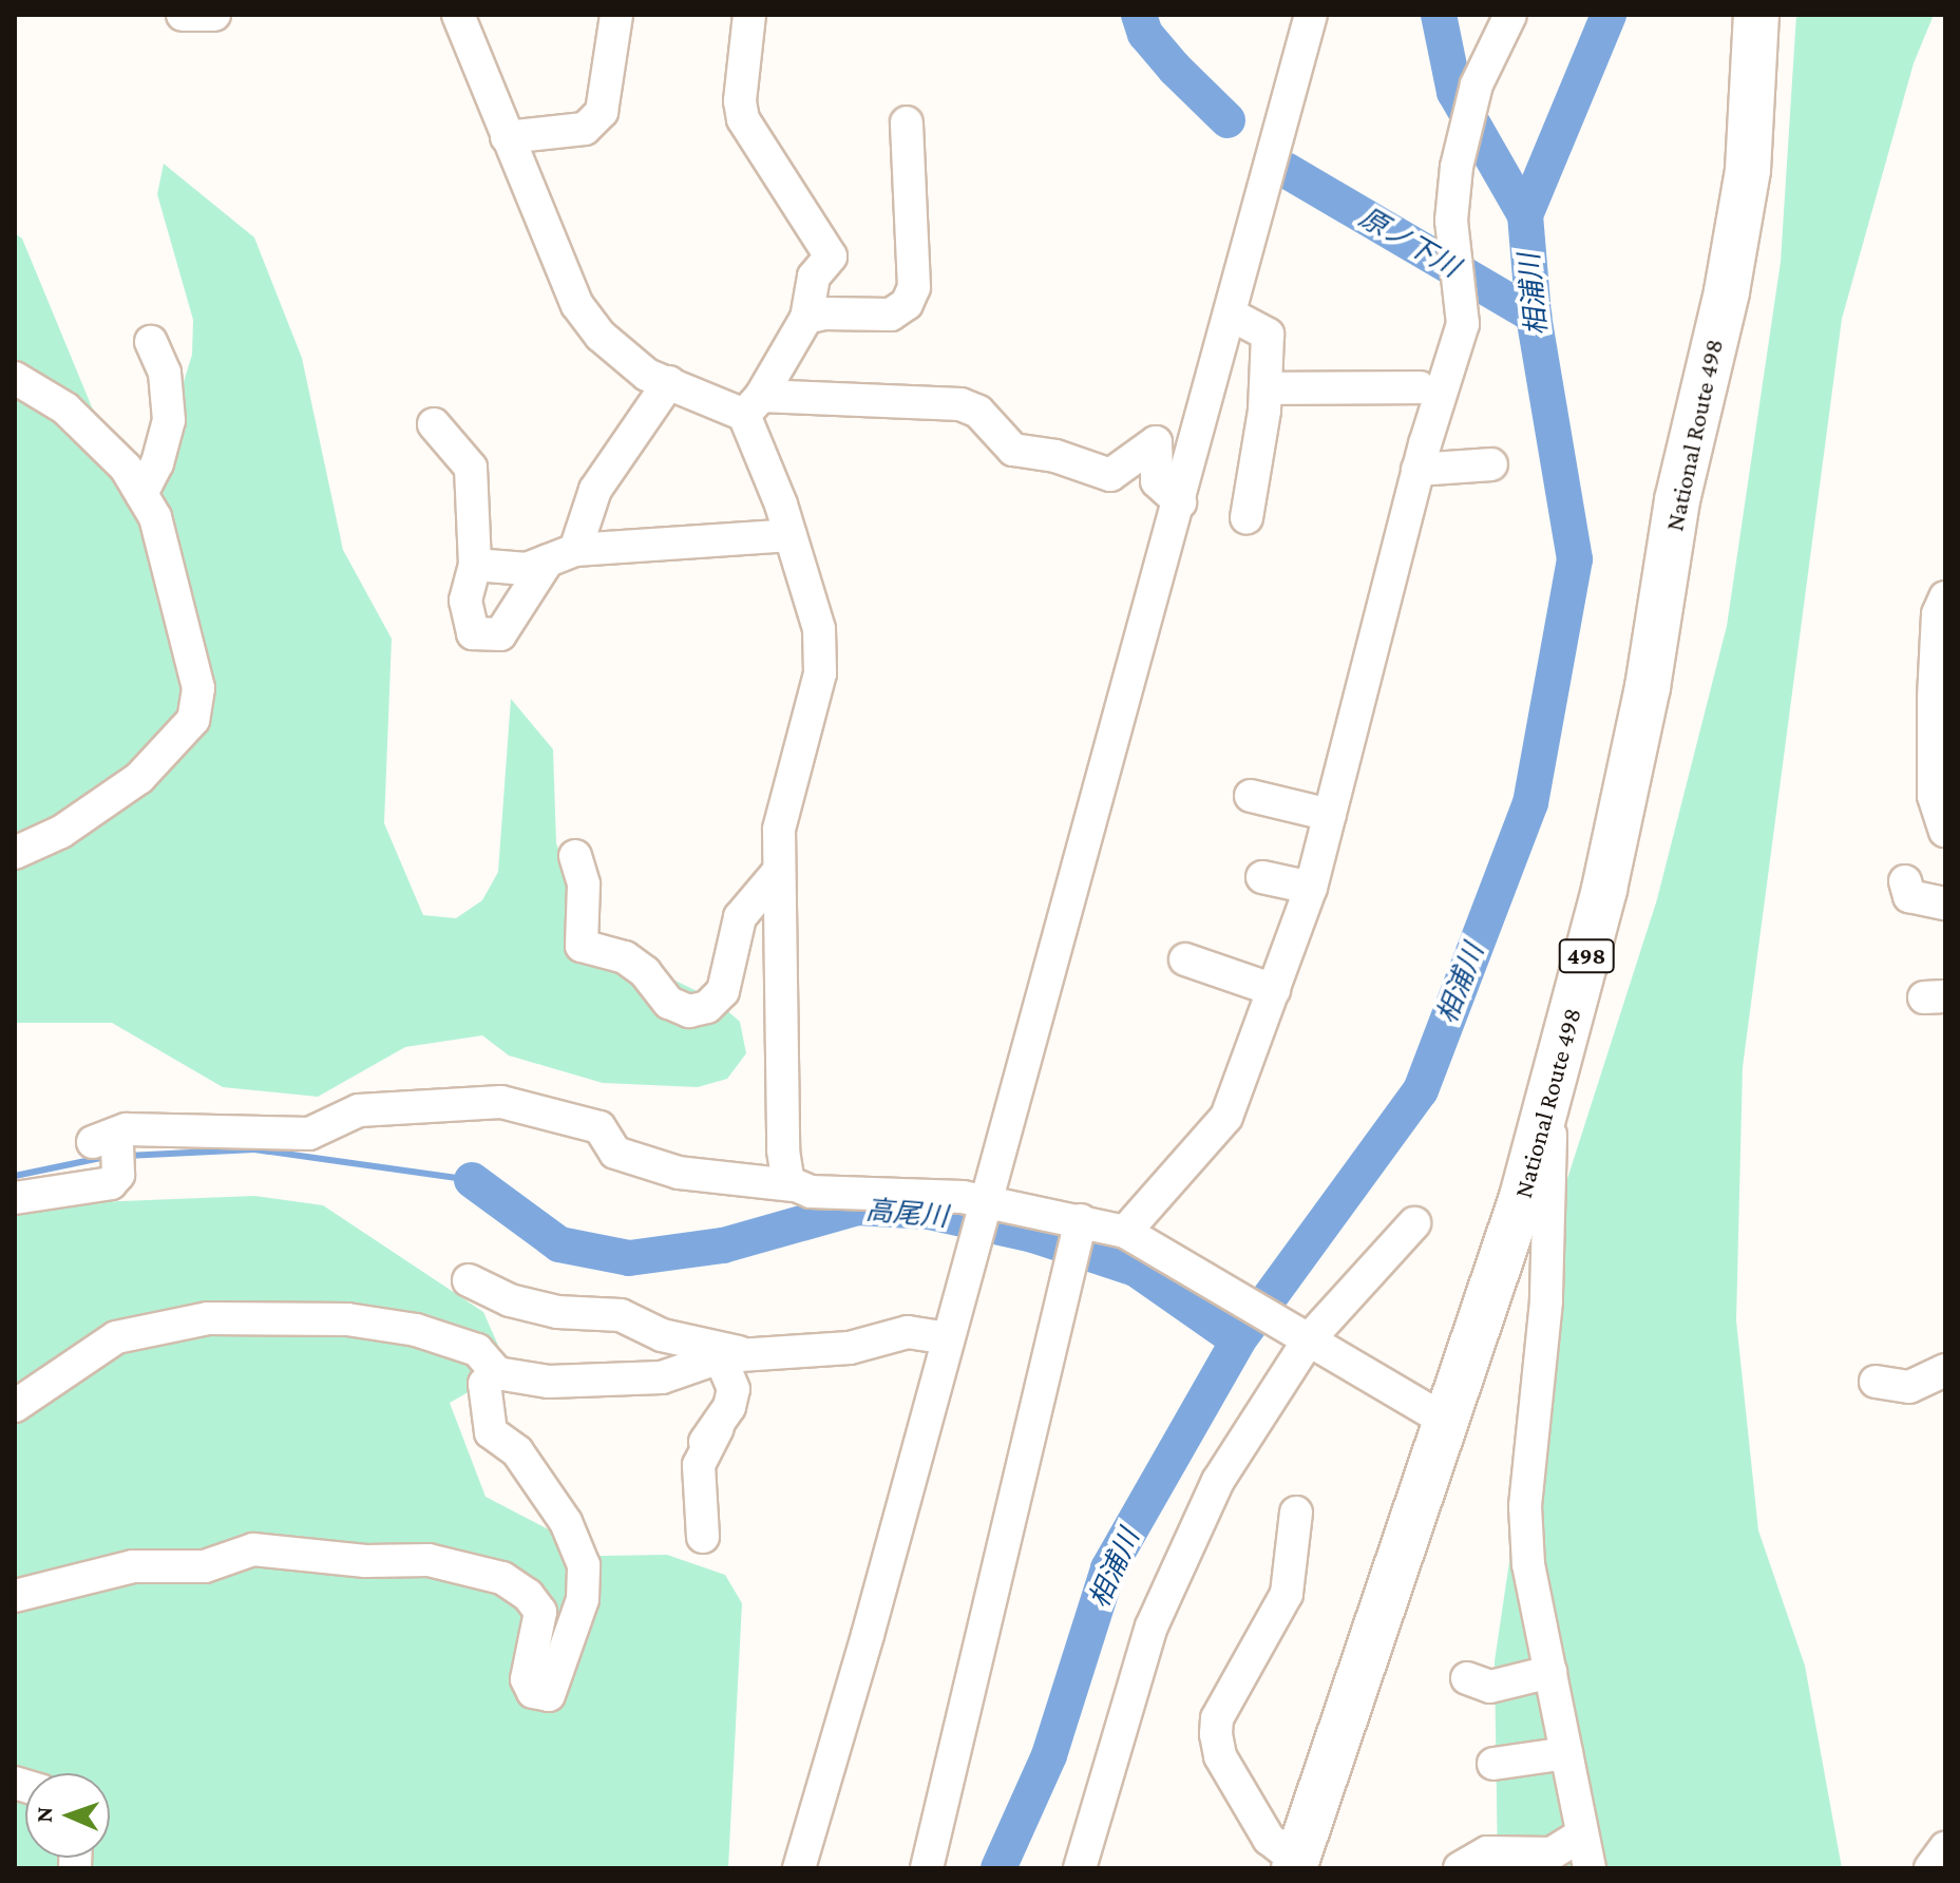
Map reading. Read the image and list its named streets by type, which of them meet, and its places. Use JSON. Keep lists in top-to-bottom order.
{
  "streets": {
    "highway": ["National Route 498", "498"]
  },
  "water": ["原ノ下川", "相浦川", "高尾川"],
  "north": "left"
}
